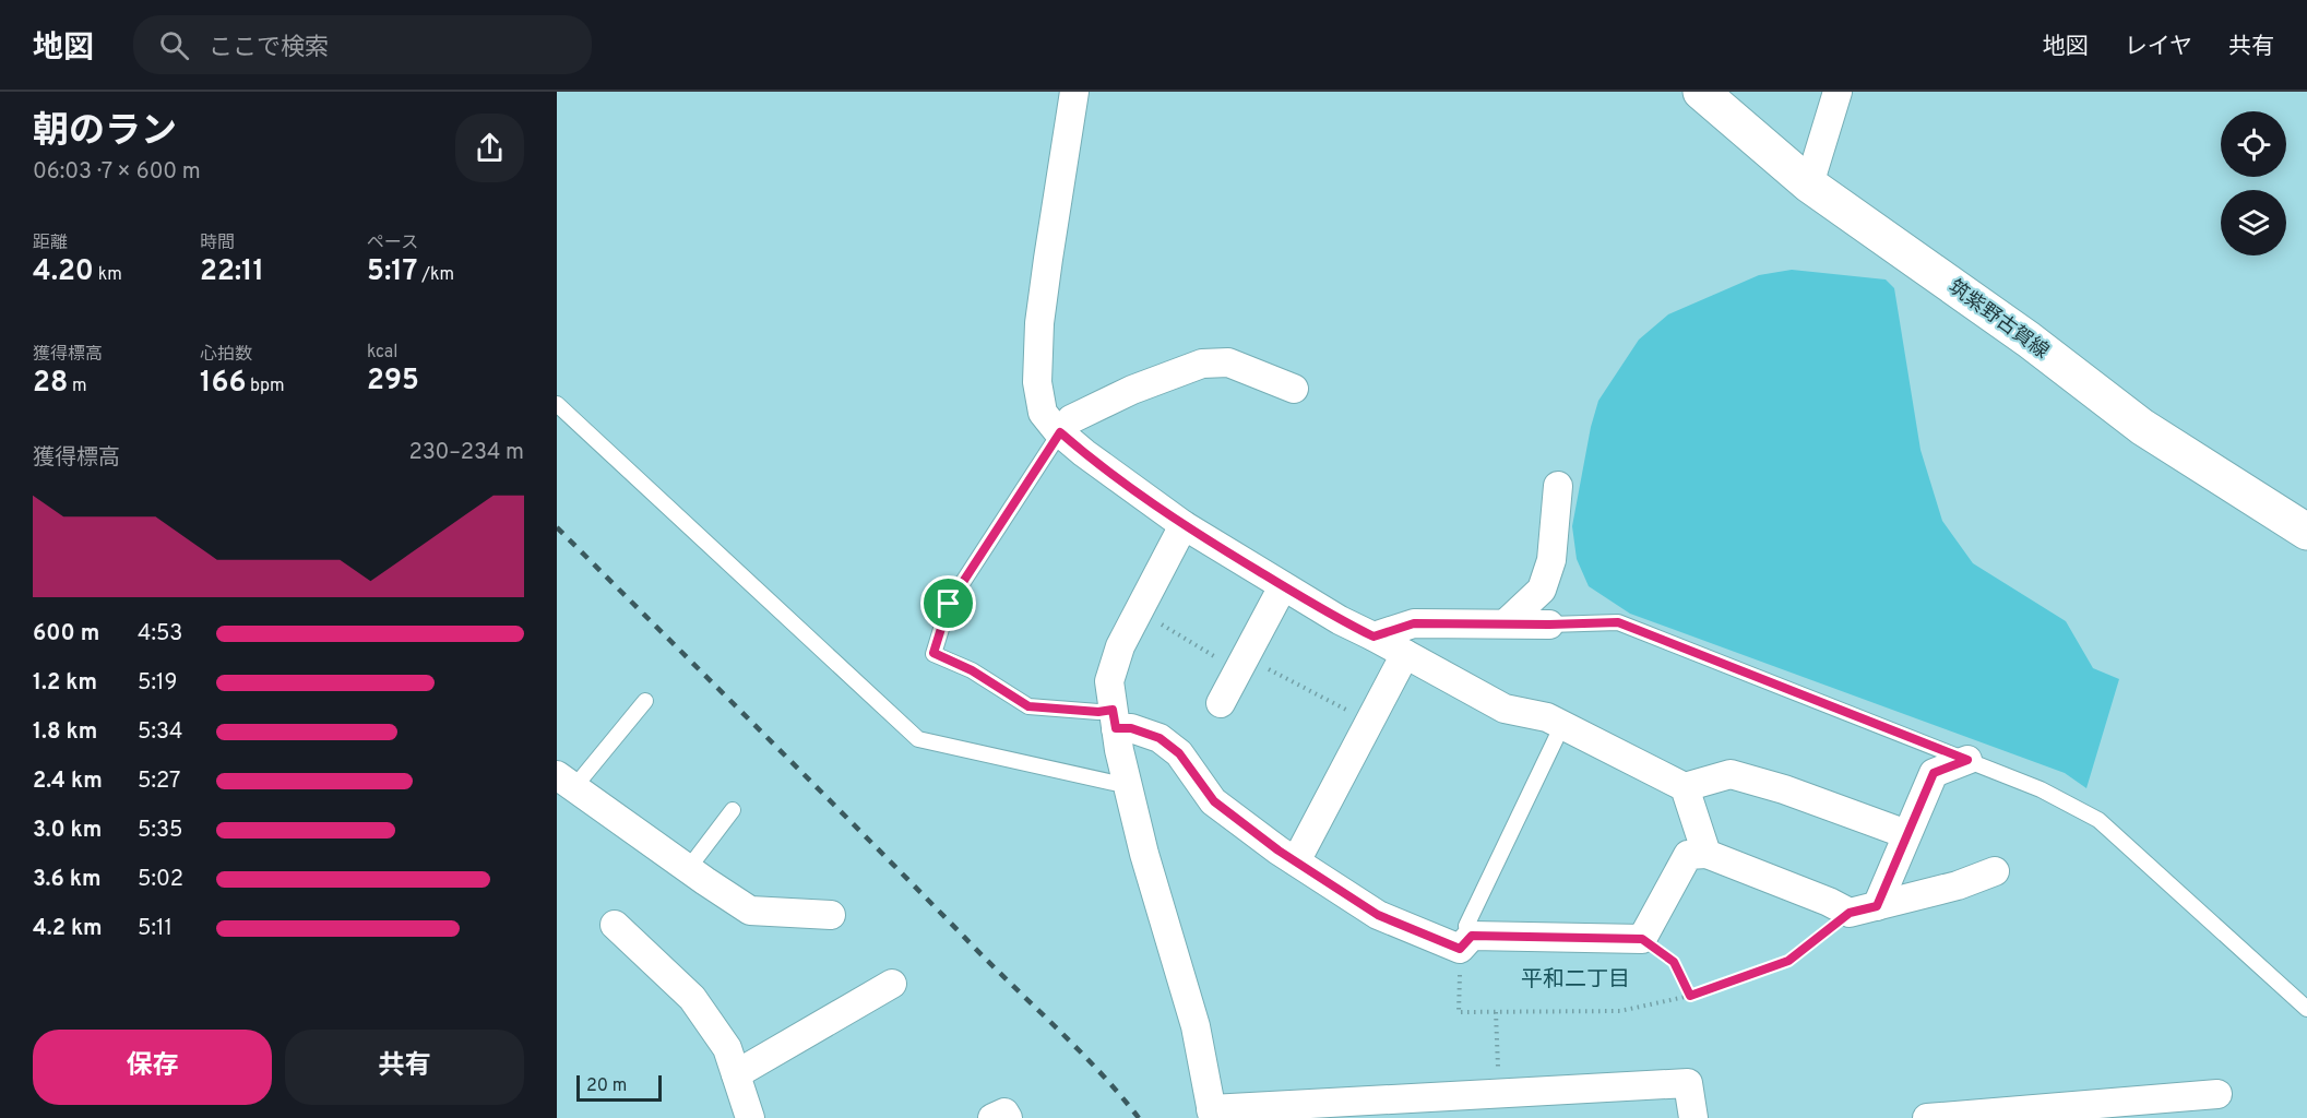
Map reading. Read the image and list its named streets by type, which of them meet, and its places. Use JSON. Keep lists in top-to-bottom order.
{
  "streets": {
    "main road": ["筑紫野古賀線"]
  },
  "districts": ["平和二丁目"],
  "scale_bar": "20 m",
  "page": {
    "header": "地図",
    "search": "ここで検索",
    "nav": ["地図", "レイヤ", "共有"],
    "heading": ["朝のラン", "06:03 · 7 × 600 m"],
    "stats": [
      ["距離", "4.20 km"],
      ["時間", "22:11"],
      ["ペース", "5:17 /km"],
      ["獲得標高", "28 m"],
      ["心拍数", "166 bpm"],
      ["kcal", "295"]
    ],
    "chart": ["獲得標高", "230–234 m"],
    "list": [
      {
        "name": "600 m",
        "note": "4:53"
      },
      {
        "name": "1.2 km",
        "note": "5:19"
      },
      {
        "name": "1.8 km",
        "note": "5:34"
      },
      {
        "name": "2.4 km",
        "note": "5:27"
      },
      {
        "name": "3.0 km",
        "note": "5:35"
      },
      {
        "name": "3.6 km",
        "note": "5:02"
      },
      {
        "name": "4.2 km",
        "note": "5:11"
      }
    ],
    "buttons": ["保存", "共有"],
    "scale": "20 m"
  }
}
